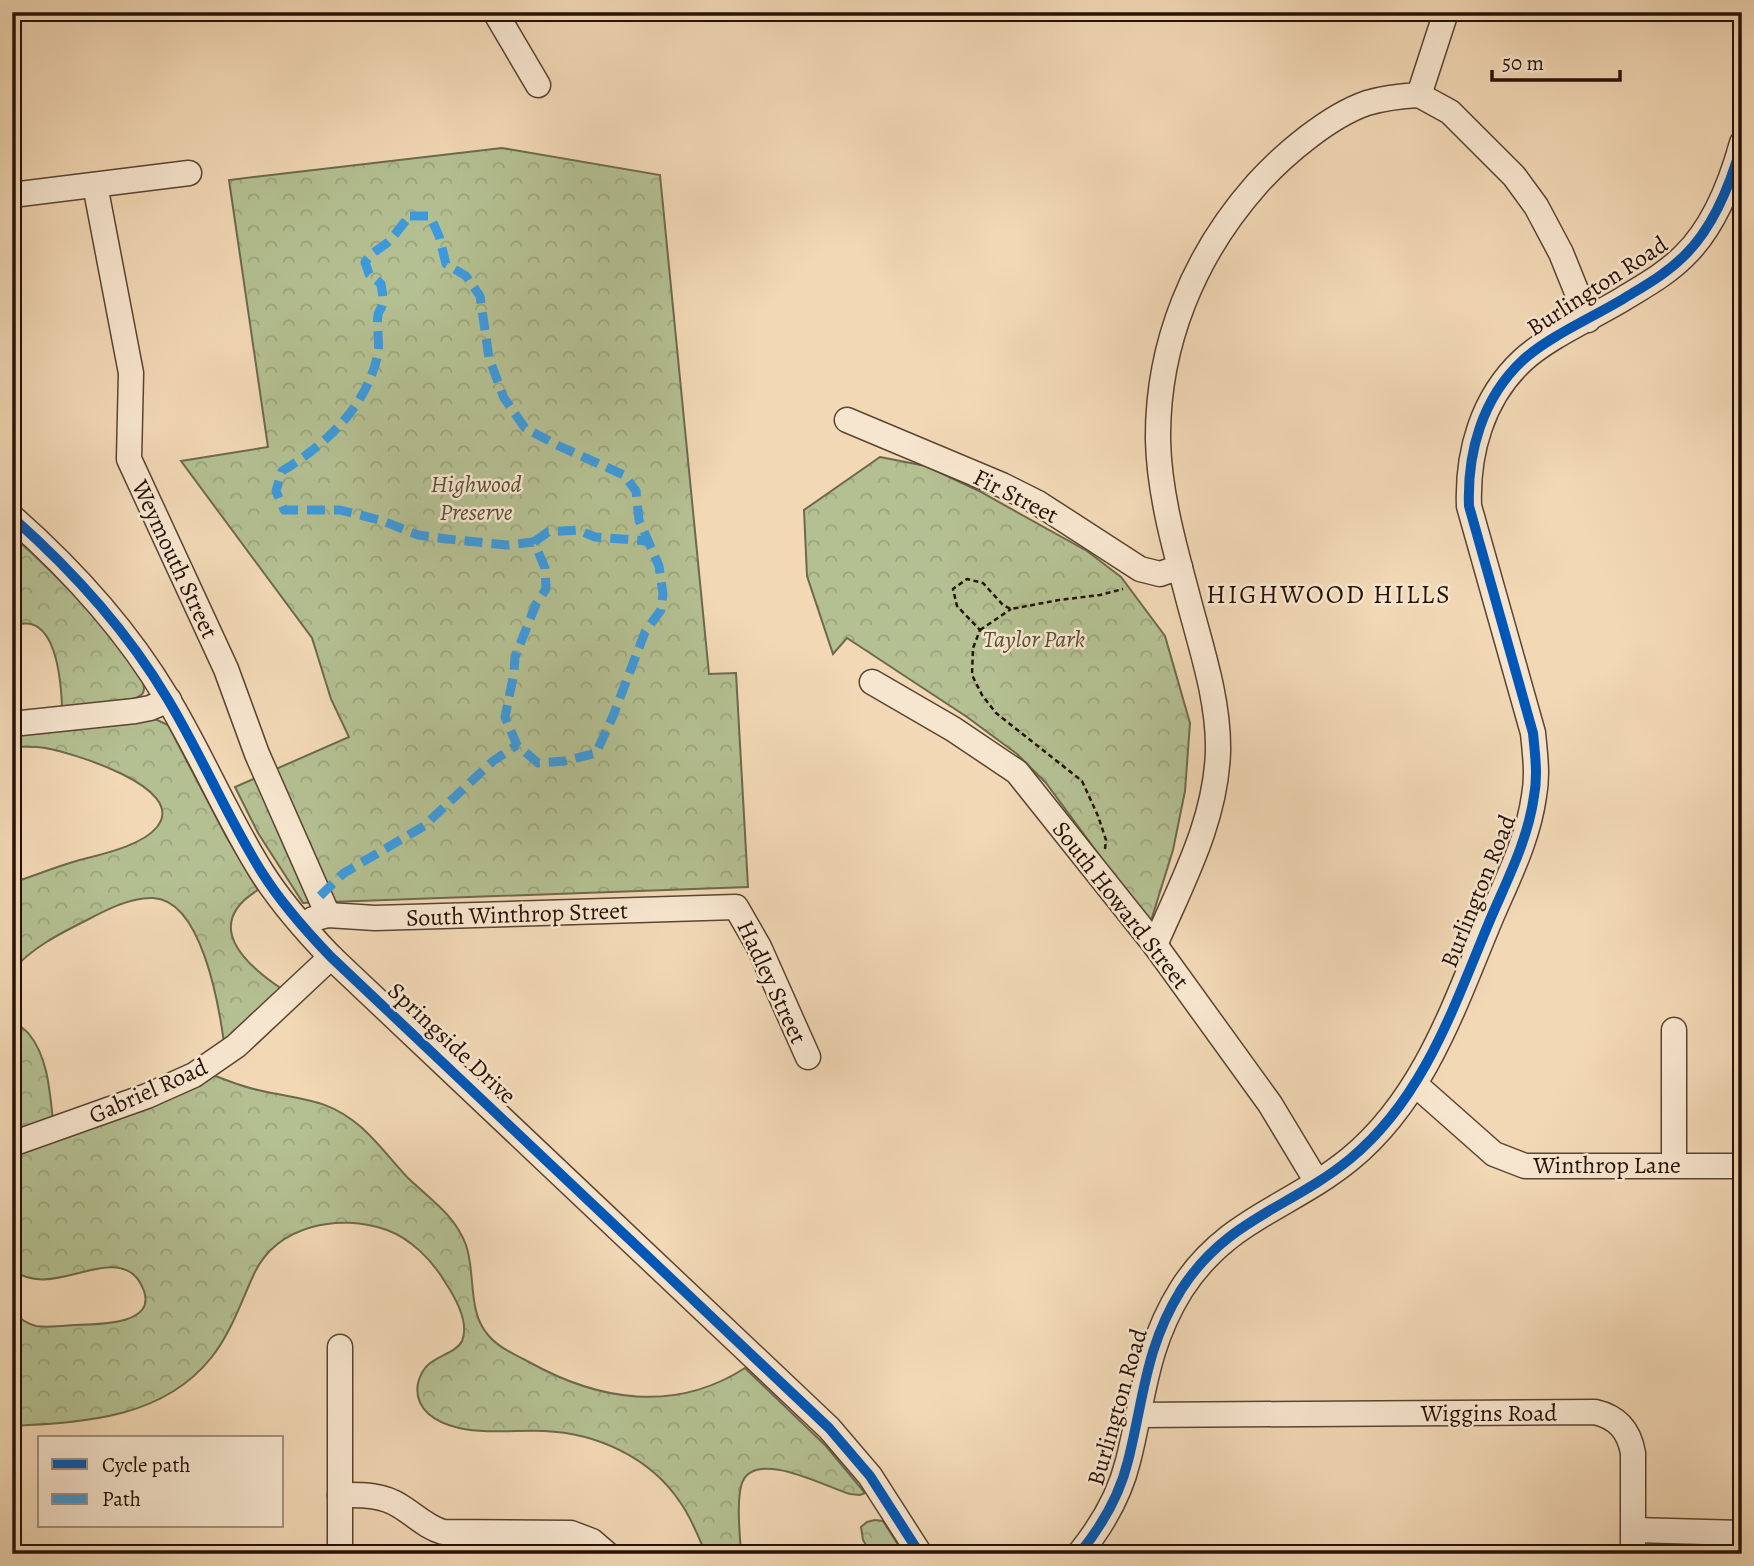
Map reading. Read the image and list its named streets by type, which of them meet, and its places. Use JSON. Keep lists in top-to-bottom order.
{
  "streets": {
    "street": [
      "Burlington Road",
      "Fir Street",
      "Weymouth Street",
      "South Howard Street",
      "South Winthrop Street",
      "Hadley Street",
      "Springside Drive",
      "Gabriel Road",
      "Winthrop Lane",
      "Wiggins Road"
    ]
  },
  "crossings": [
    ["Burlington Road", "South Howard Street"],
    ["Burlington Road", "Winthrop Lane"],
    ["Burlington Road", "Wiggins Road"],
    ["Weymouth Street", "South Winthrop Street"],
    ["South Winthrop Street", "Hadley Street"],
    ["South Winthrop Street", "Springside Drive"],
    ["Springside Drive", "Gabriel Road"]
  ],
  "districts": ["HIGHWOOD HILLS"],
  "parks": ["Highwood Preserve", "Taylor Park"],
  "legend": ["Cycle path", "Path"],
  "scale_bar": "50 m"
}
